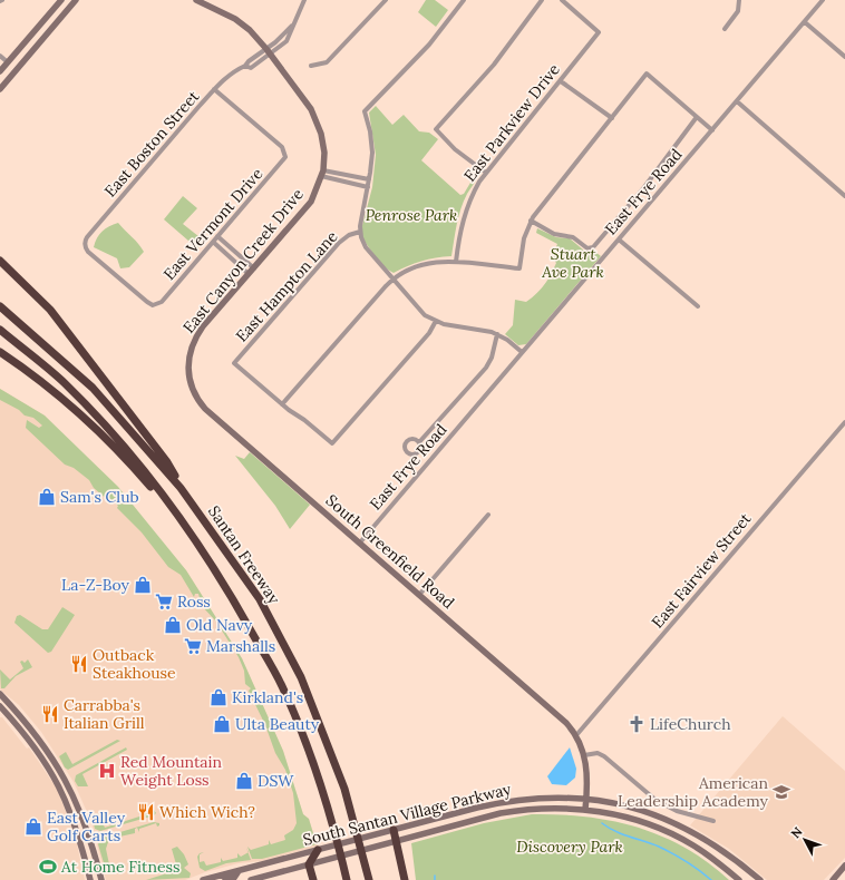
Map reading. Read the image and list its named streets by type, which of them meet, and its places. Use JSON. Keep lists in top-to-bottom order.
{
  "streets": {
    "highway": ["Santan Freeway"],
    "street": [
      "East Parkview Drive",
      "East Boston Street",
      "East Frye Road",
      "East Vermont Drive",
      "East Canyon Creek Drive",
      "East Hampton Lane",
      "South Greenfield Road",
      "East Fairview Street",
      "South Santan Village Parkway"
    ]
  },
  "crossings": [
    ["East Boston Street", "East Vermont Drive"],
    ["East Frye Road", "South Greenfield Road"],
    ["East Canyon Creek Drive", "South Greenfield Road"],
    ["South Greenfield Road", "East Fairview Street"],
    ["South Greenfield Road", "South Santan Village Parkway"]
  ],
  "parks": ["Penrose Park", "Stuart Ave Park", "Discovery Park"],
  "places": {
    "shop": [
      "Sam's Club",
      "La-Z-Boy",
      "Old Navy",
      "Kirkland's",
      "Ulta Beauty",
      "DSW",
      "East Valley Golf Carts"
    ],
    "supermarket": ["Ross", "Marshalls"],
    "restaurant": ["Outback Steakhouse", "Carrabba's Italian Grill", "Which Wich?"],
    "church": ["LifeChurch"],
    "hospital": ["Red Mountain Weight Loss"],
    "school or university": ["American Leadership Academy"],
    "sports": ["At Home Fitness"]
  },
  "north": "top left"
}
